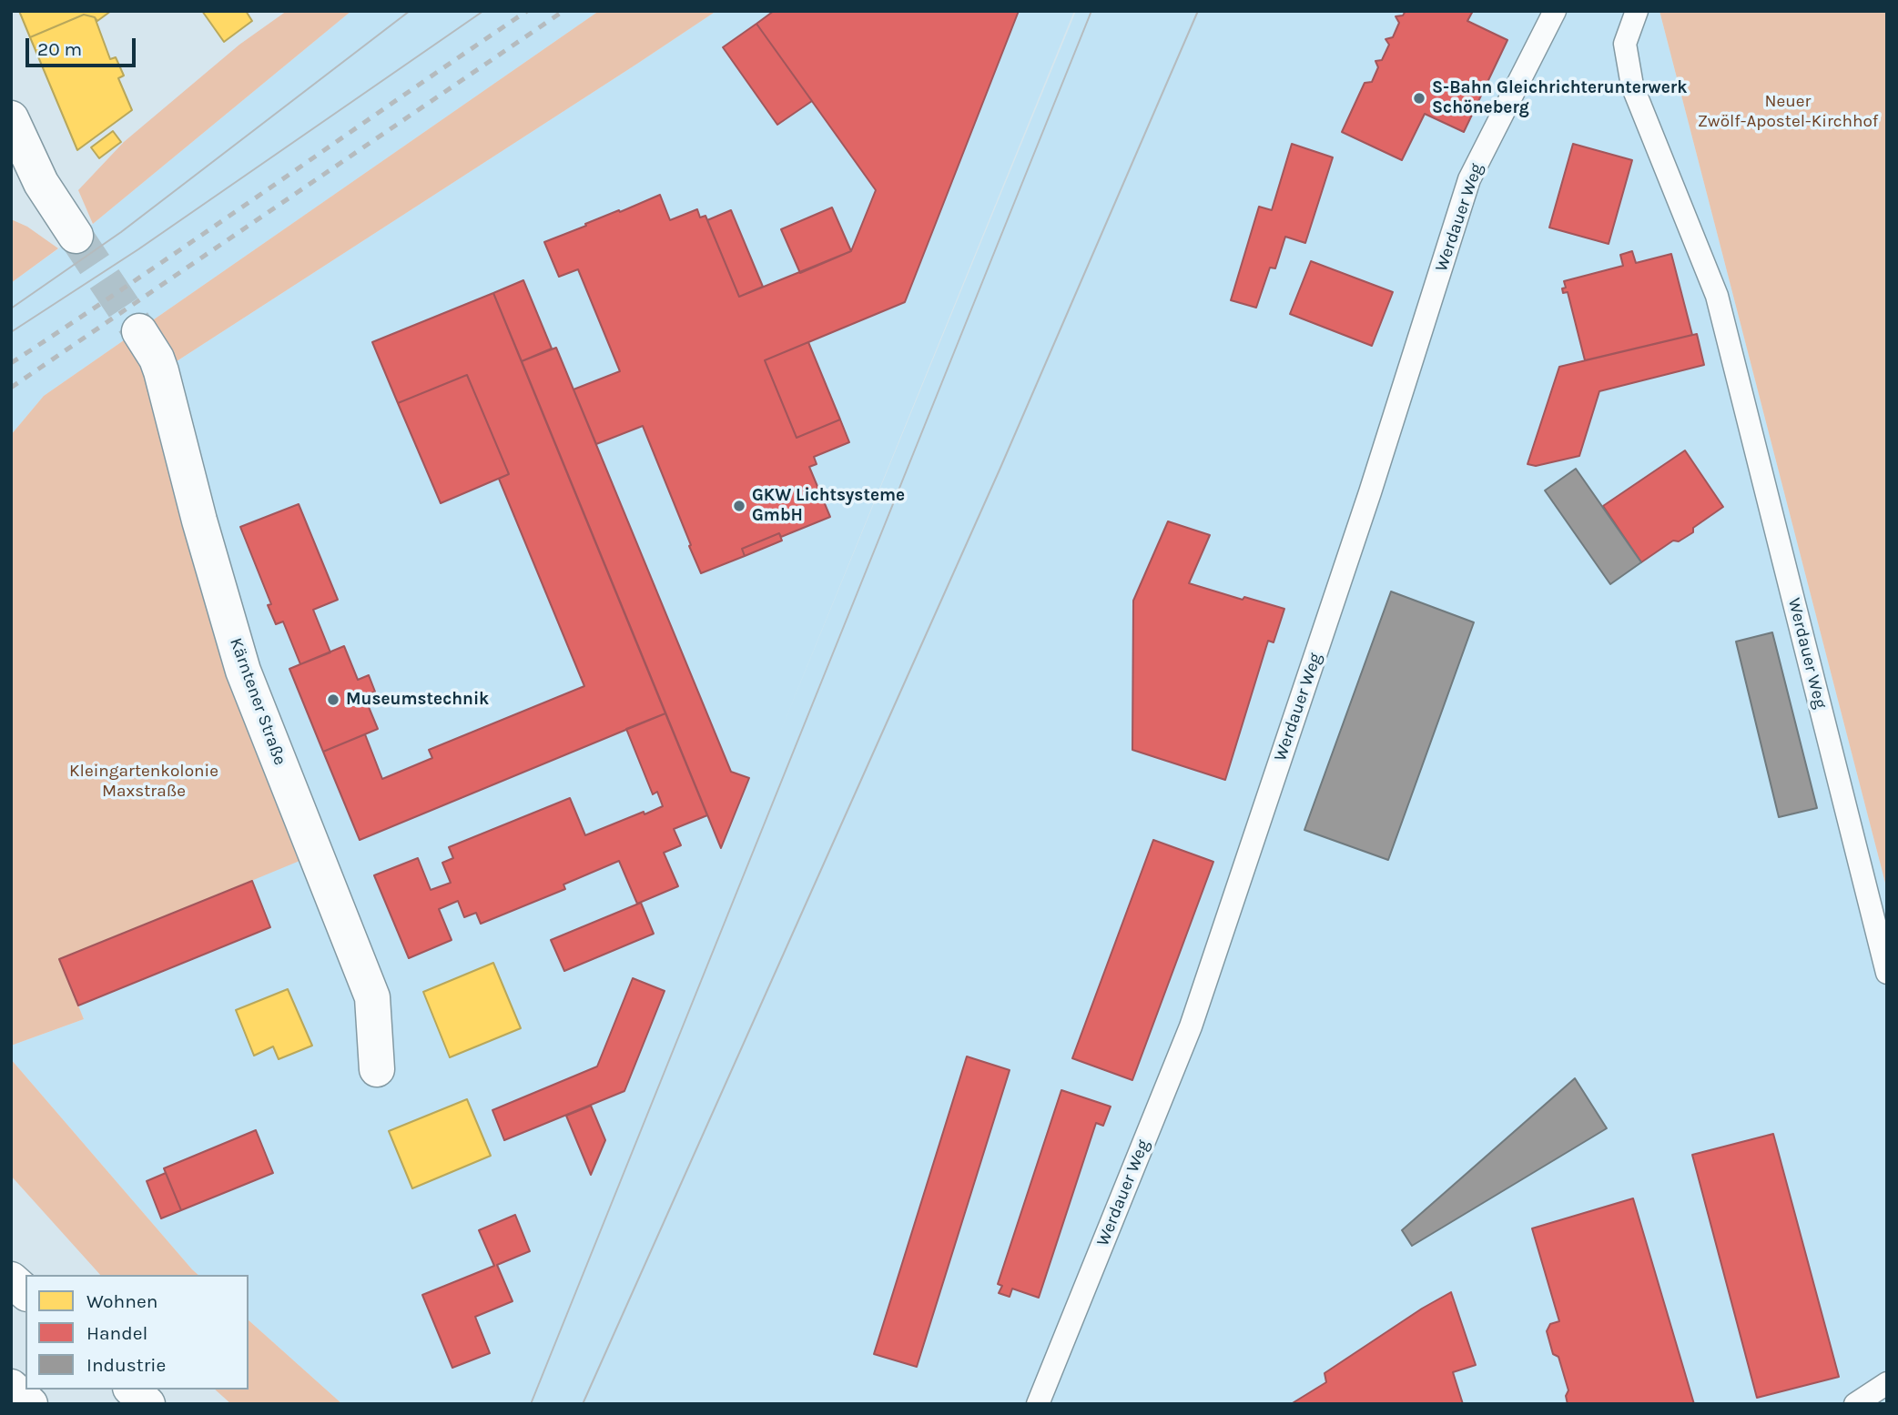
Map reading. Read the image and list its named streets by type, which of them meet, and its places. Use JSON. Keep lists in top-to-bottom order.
{
  "streets": {
    "main road": ["Kärntener Straße"],
    "lane": ["Werdauer Weg"]
  },
  "parks": ["Neuer Zwölf-Apostel-Kirchhof", "Kleingartenkolonie Maxstraße"],
  "places": ["S-Bahn Gleichrichterunterwerk Schöneberg", "GKW Lichtsysteme GmbH", "Museumstechnik"],
  "legend": ["Wohnen", "Handel", "Industrie"],
  "scale_bar": "20 m"
}
